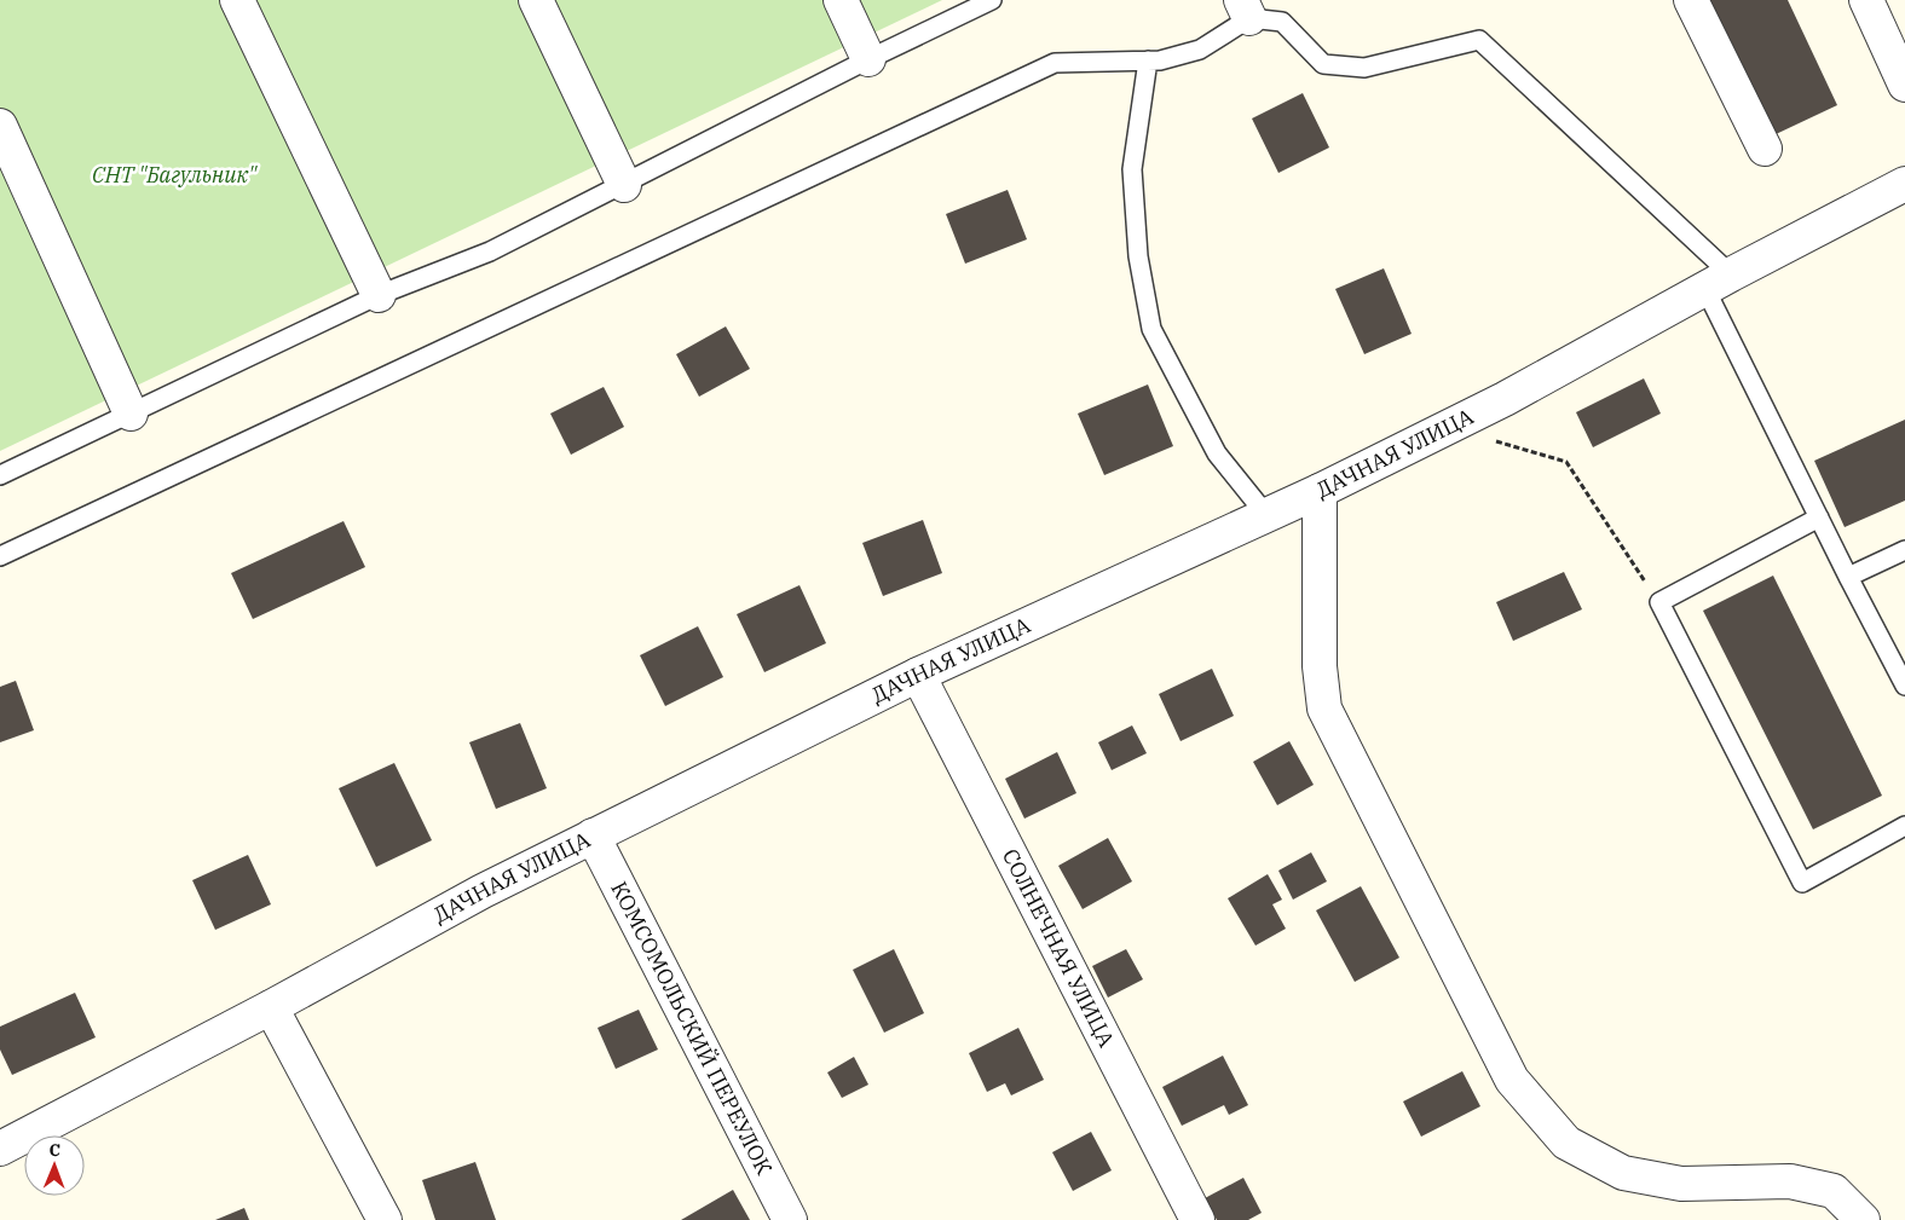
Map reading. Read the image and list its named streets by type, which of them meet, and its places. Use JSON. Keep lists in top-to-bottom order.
{
  "streets": {
    "street": ["ДАЧНАЯ УЛИЦА", "СОЛНЕЧНАЯ УЛИЦА", "КОМСОМОЛЬСКИЙ ПЕРЕУЛОК"]
  },
  "crossings": [
    ["ДАЧНАЯ УЛИЦА", "СОЛНЕЧНАЯ УЛИЦА"],
    ["ДАЧНАЯ УЛИЦА", "КОМСОМОЛЬСКИЙ ПЕРЕУЛОК"]
  ],
  "parks": ["СНТ \"Багульник\""],
  "north": "top"
}
